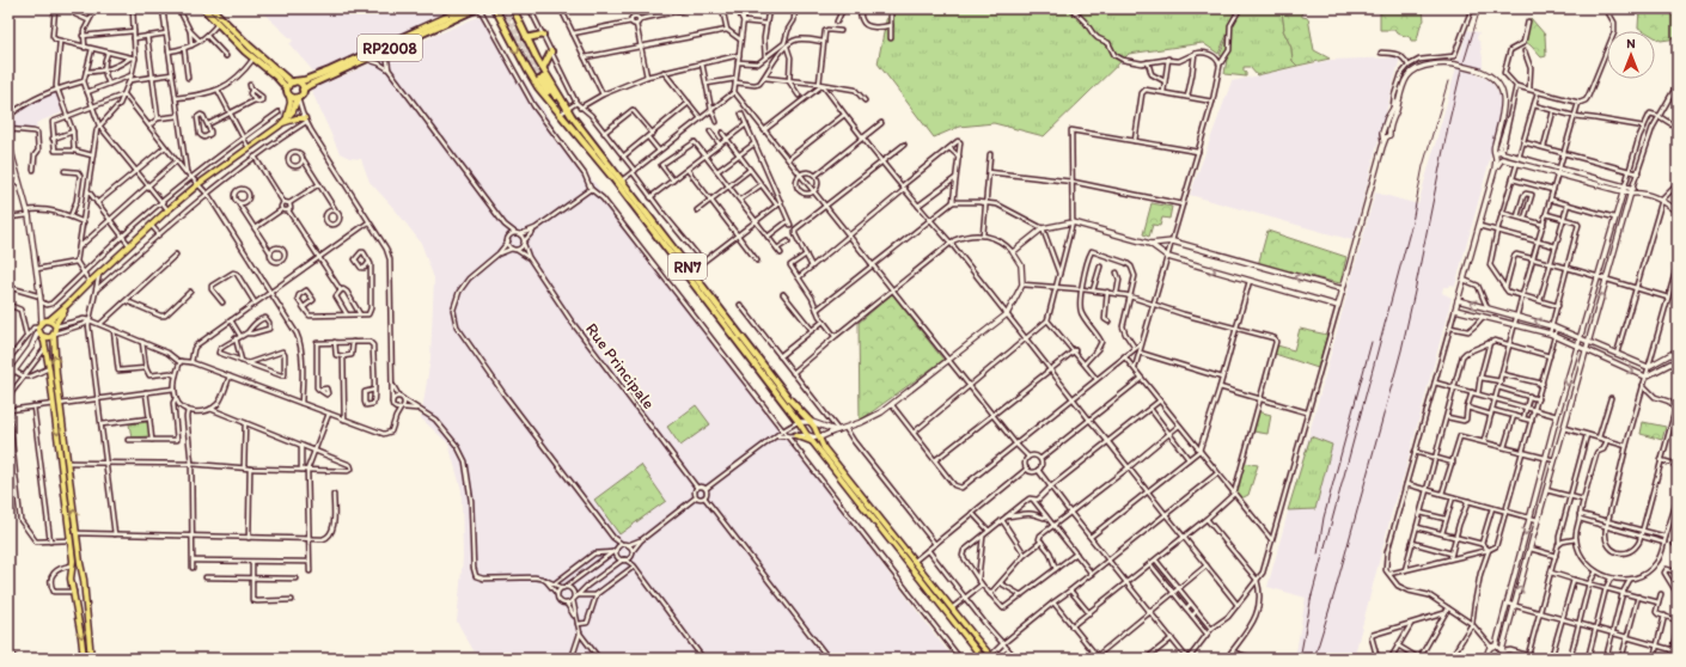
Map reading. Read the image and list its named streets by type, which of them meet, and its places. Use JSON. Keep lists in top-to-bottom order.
{
  "streets": {
    "highway": ["RP2008", "RN7"],
    "street": ["Rue Principale"]
  },
  "north": "top"
}
